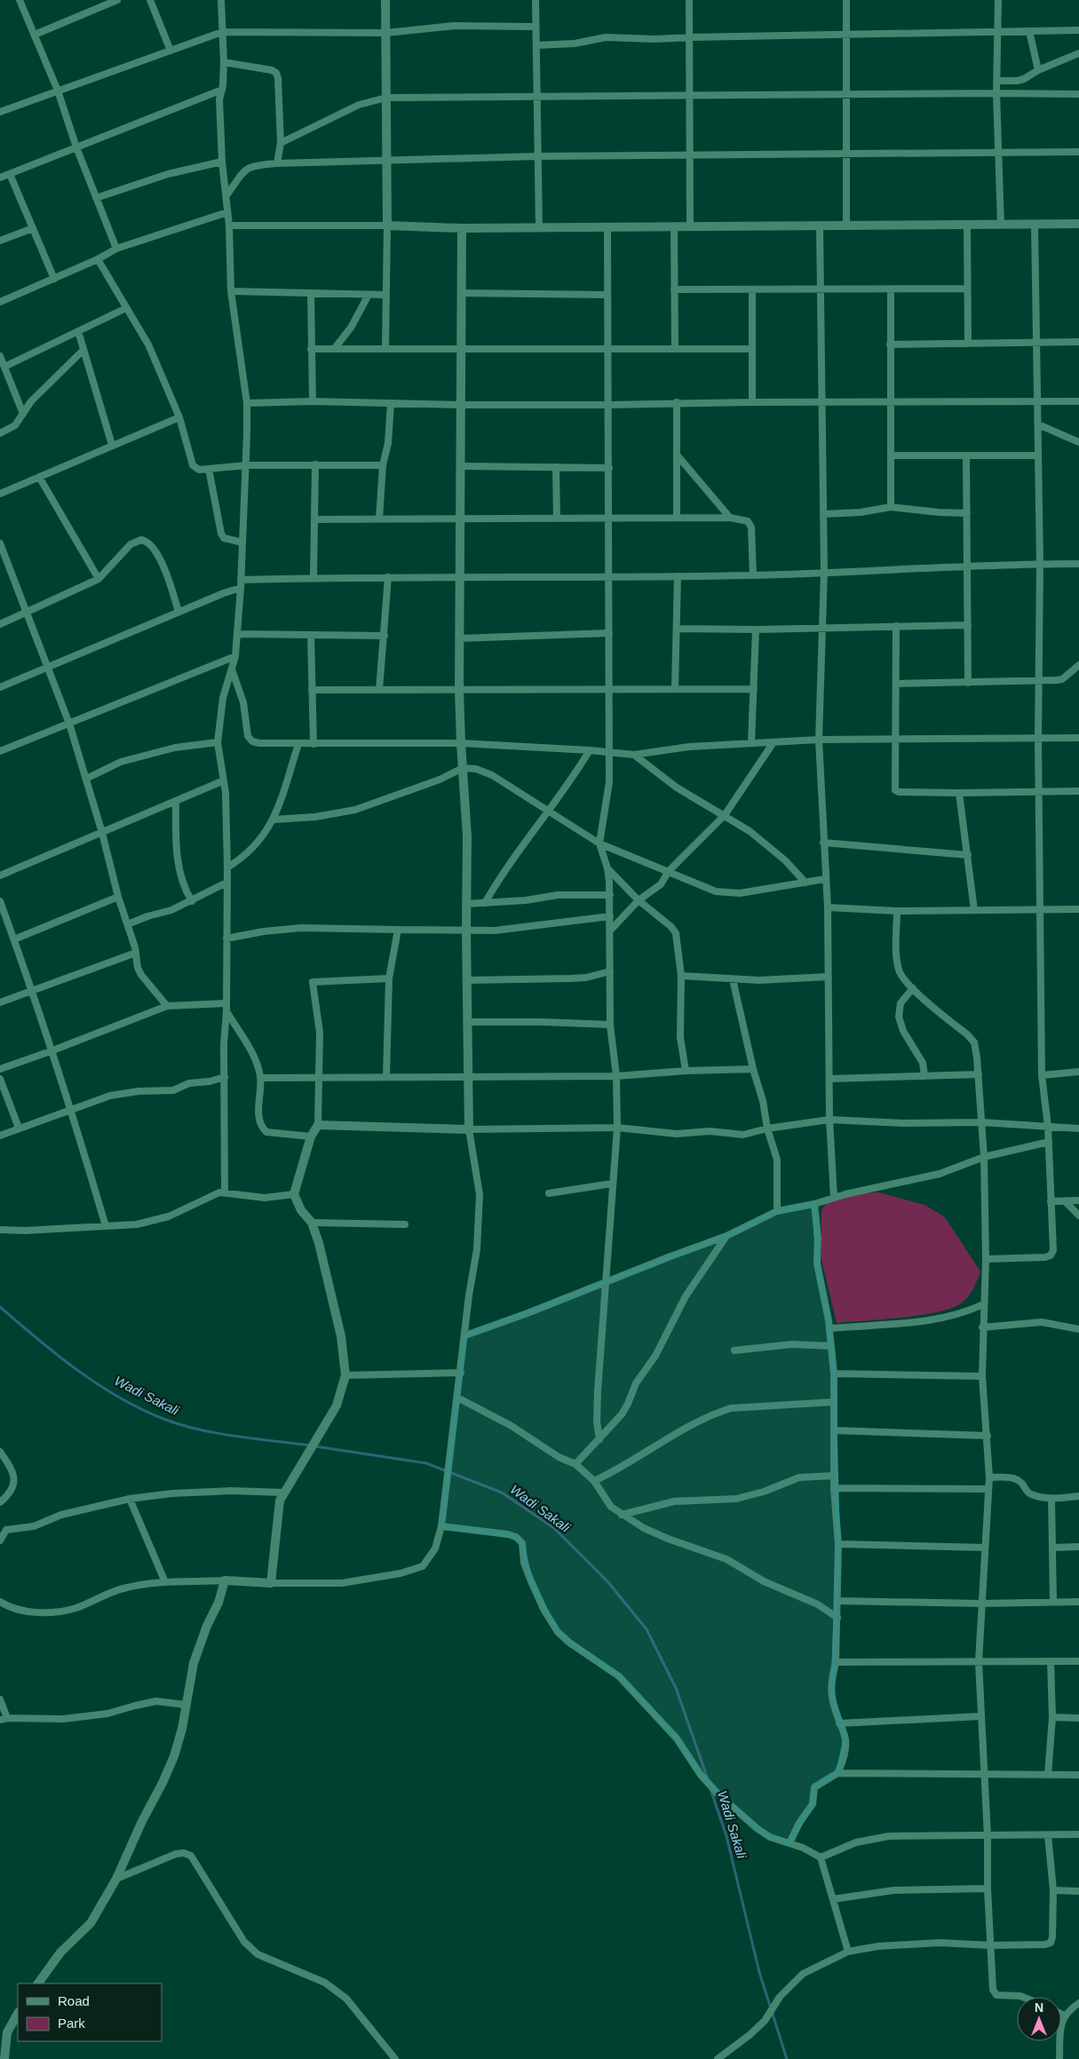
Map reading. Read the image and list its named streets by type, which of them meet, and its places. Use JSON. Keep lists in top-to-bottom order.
{
  "water": ["Wadi Sakali"],
  "legend": ["Road", "Park"],
  "north": "top"
}
